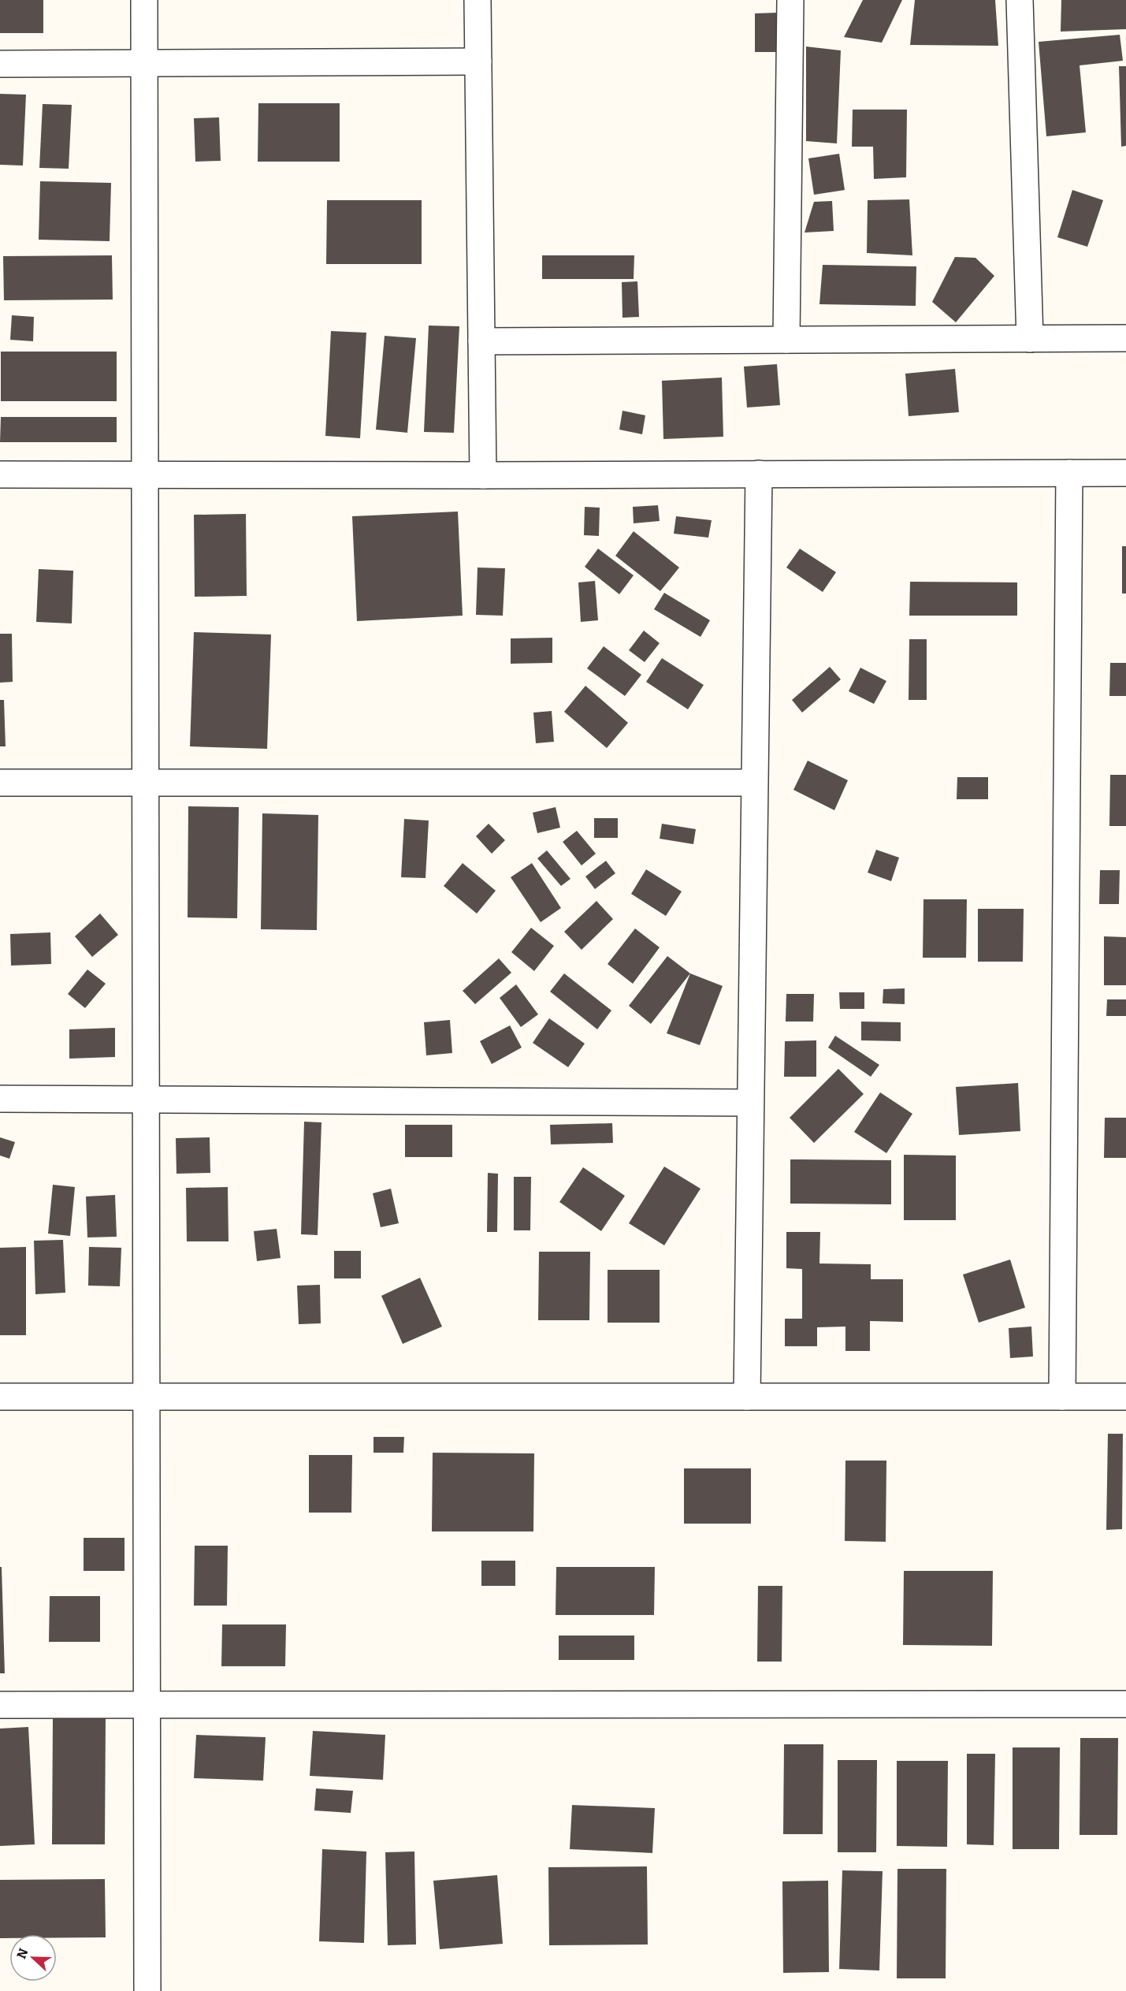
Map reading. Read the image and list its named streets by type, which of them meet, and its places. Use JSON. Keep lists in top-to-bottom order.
{
  "north": "left"
}
